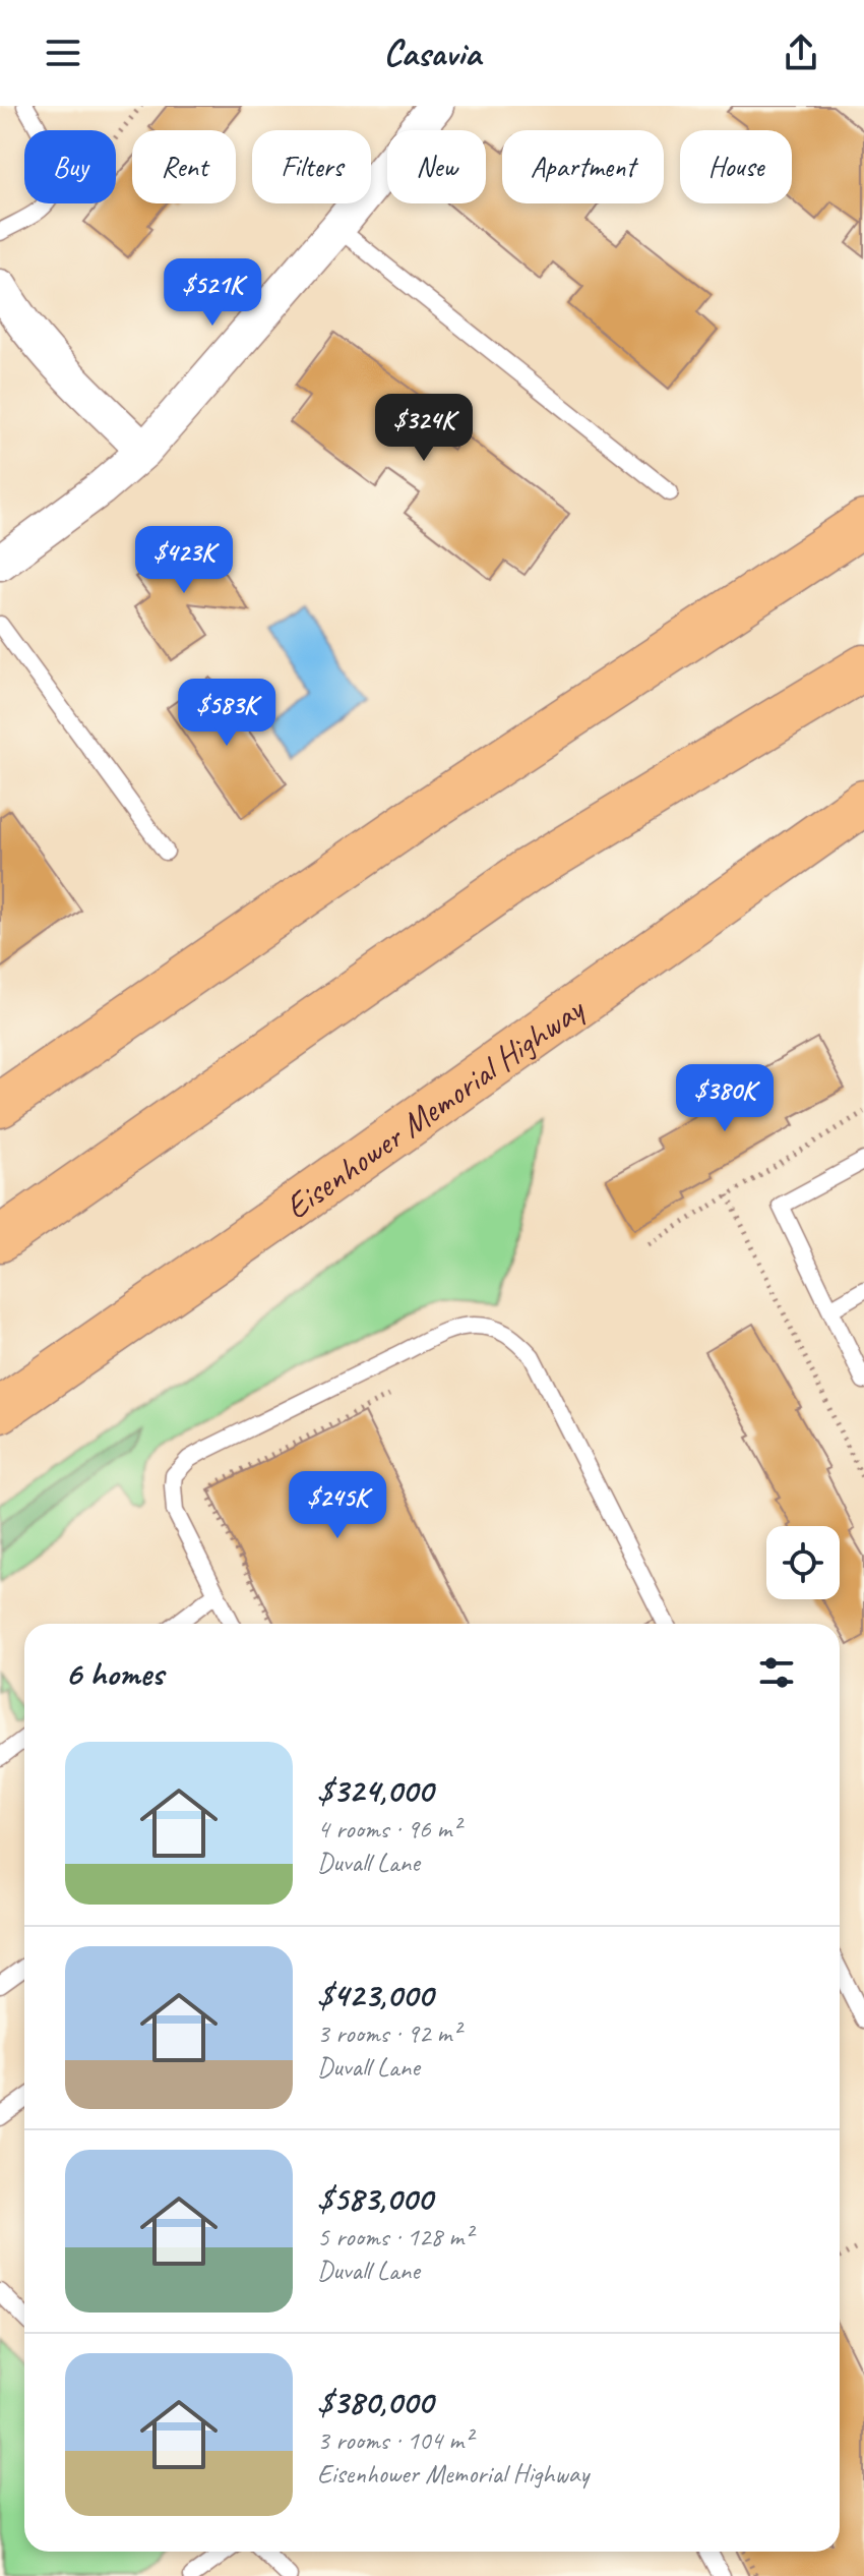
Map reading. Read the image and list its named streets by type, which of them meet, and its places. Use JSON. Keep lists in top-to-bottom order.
{
  "streets": {
    "highway": ["Eisenhower Memorial Highway"]
  },
  "page": {
    "header": "Casavia",
    "chip": [
      "Buy",
      "Rent",
      "Filters",
      "New",
      "Apartment",
      "House"
    ],
    "price": [
      "$521K",
      "$324K",
      "$423K",
      "$583K",
      "$380K",
      "$245K"
    ],
    "heading": "6 homes",
    "list": [
      {
        "name": "$324,000",
        "note": "4 rooms · 96 m² · Duvall Lane"
      },
      {
        "name": "$423,000",
        "note": "3 rooms · 92 m² · Duvall Lane"
      },
      {
        "name": "$583,000",
        "note": "5 rooms · 128 m² · Duvall Lane"
      },
      {
        "name": "$380,000",
        "note": "3 rooms · 104 m² · Eisenhower Memorial Highway"
      }
    ]
  }
}
